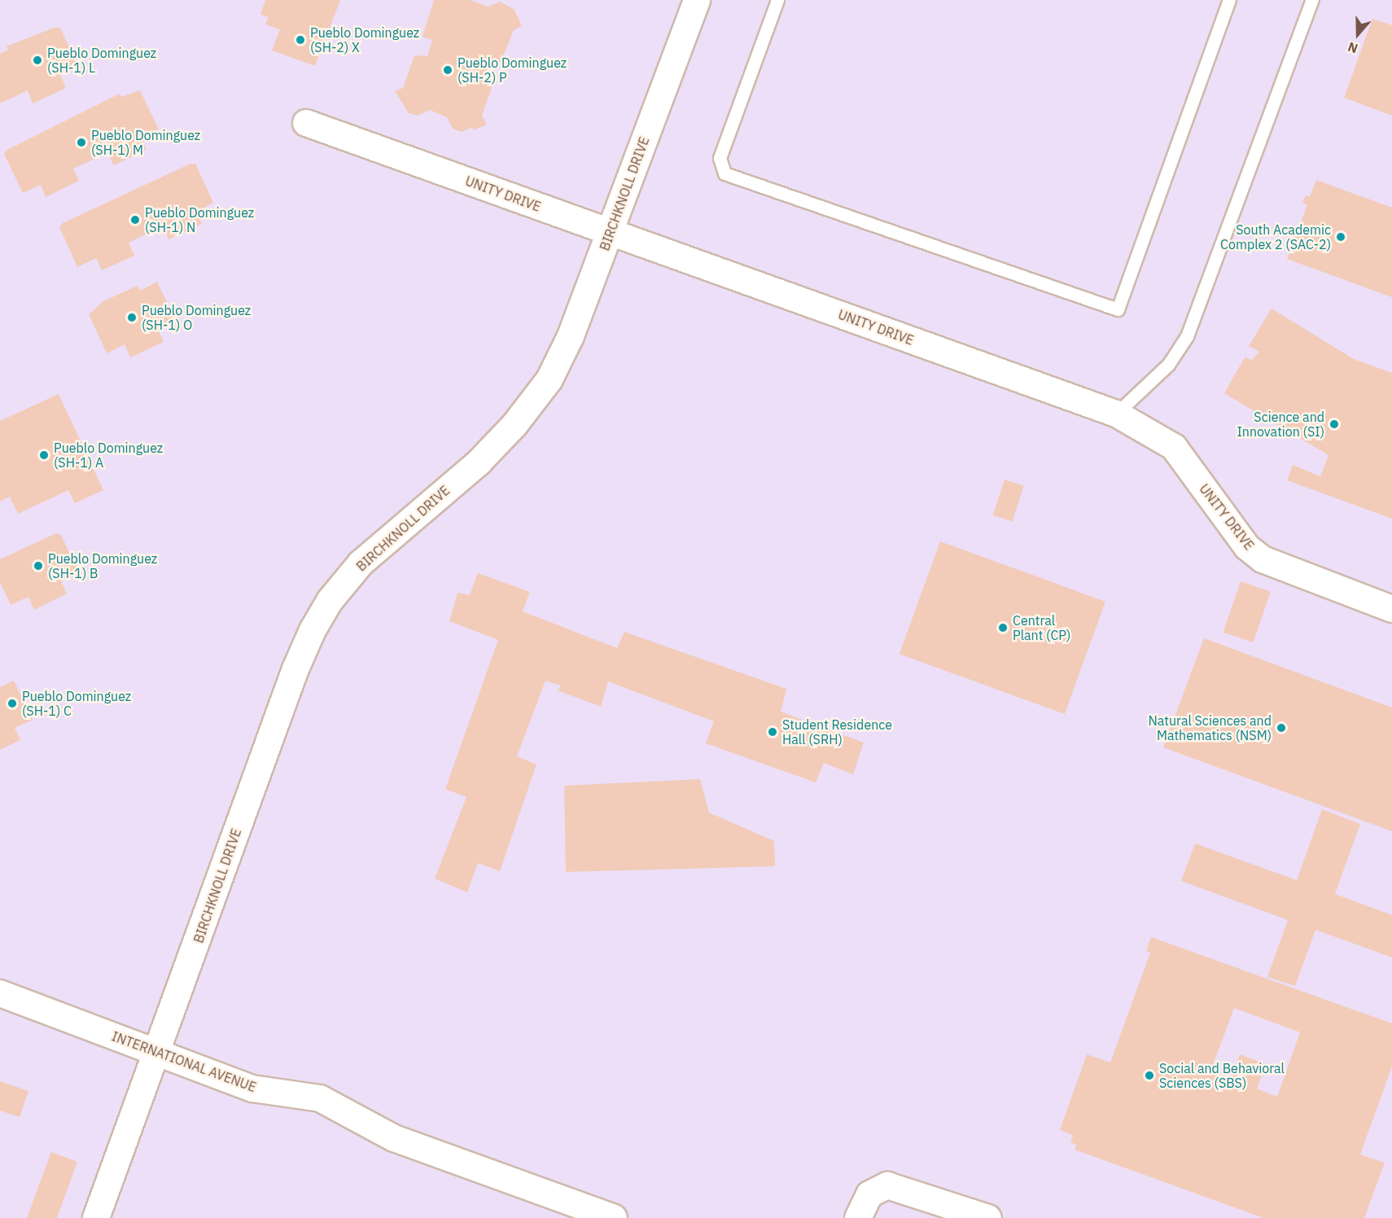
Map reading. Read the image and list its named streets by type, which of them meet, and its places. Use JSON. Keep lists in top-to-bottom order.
{
  "streets": {
    "street": ["UNITY DRIVE", "BIRCHKNOLL DRIVE", "INTERNATIONAL AVENUE"]
  },
  "crossings": [
    ["UNITY DRIVE", "BIRCHKNOLL DRIVE"],
    ["BIRCHKNOLL DRIVE", "INTERNATIONAL AVENUE"]
  ],
  "places": [
    "Pueblo Dominguez (SH-2) X",
    "Pueblo Dominguez (SH-1) L",
    "Pueblo Dominguez (SH-2) P",
    "Pueblo Dominguez (SH-1) M",
    "Pueblo Dominguez (SH-1) N",
    "South Academic Complex 2 (SAC-2)",
    "Pueblo Dominguez (SH-1) O",
    "Science and Innovation (SI)",
    "Pueblo Dominguez (SH-1) A",
    "Pueblo Dominguez (SH-1) B",
    "Central Plant (CP)",
    "Pueblo Dominguez (SH-1) C",
    "Natural Sciences and Mathematics (NSM)",
    "Student Residence Hall (SRH)",
    "Social and Behavioral Sciences (SBS)"
  ],
  "north": "bottom"
}
